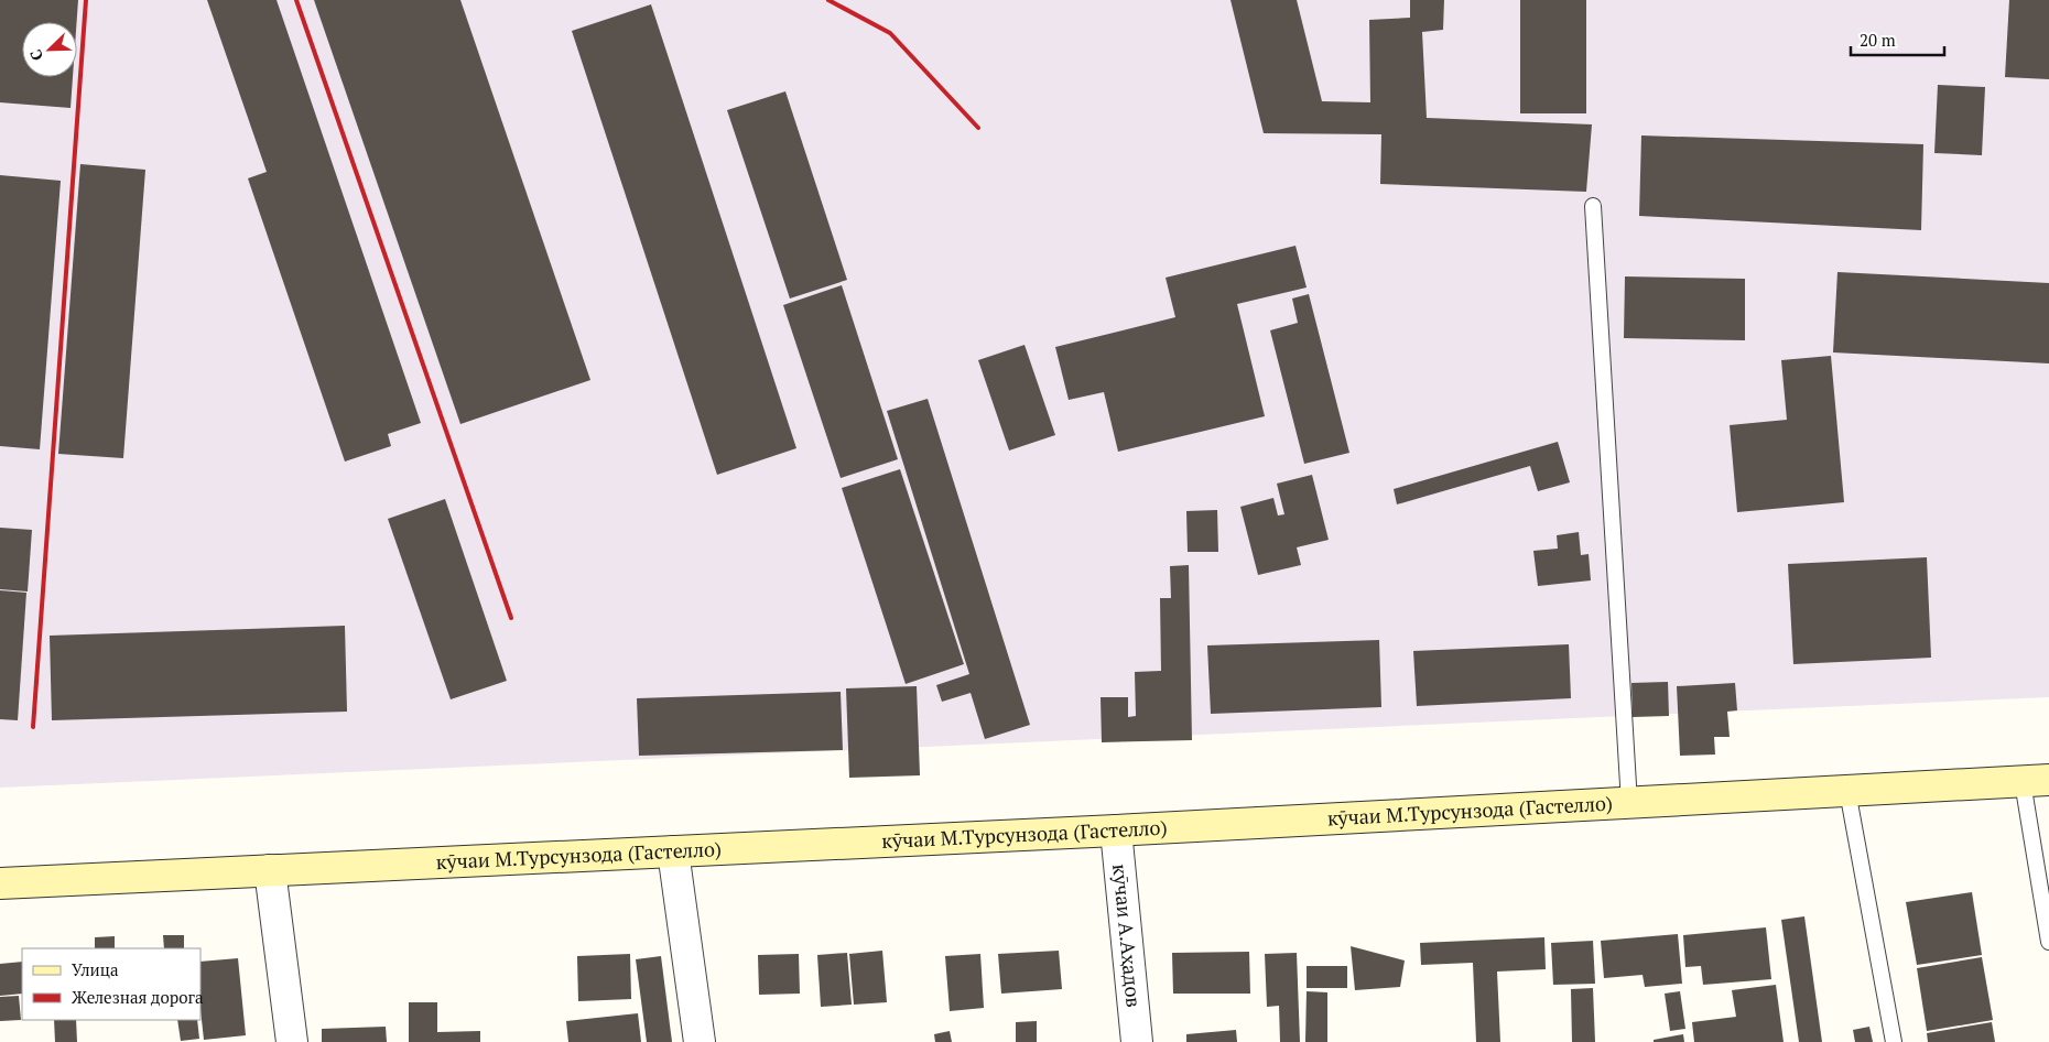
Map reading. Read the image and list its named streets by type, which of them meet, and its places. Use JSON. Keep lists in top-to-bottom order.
{
  "streets": {
    "street": ["кӯчаи М.Турсунзода (Гастелло)", "кӯчаи А.Аҳадов"]
  },
  "crossings": [
    ["кӯчаи М.Турсунзода (Гастелло)", "кӯчаи А.Аҳадов"]
  ],
  "legend": ["Улица", "Железная дорога"],
  "scale_bar": "20 m",
  "north": "bottom left"
}
